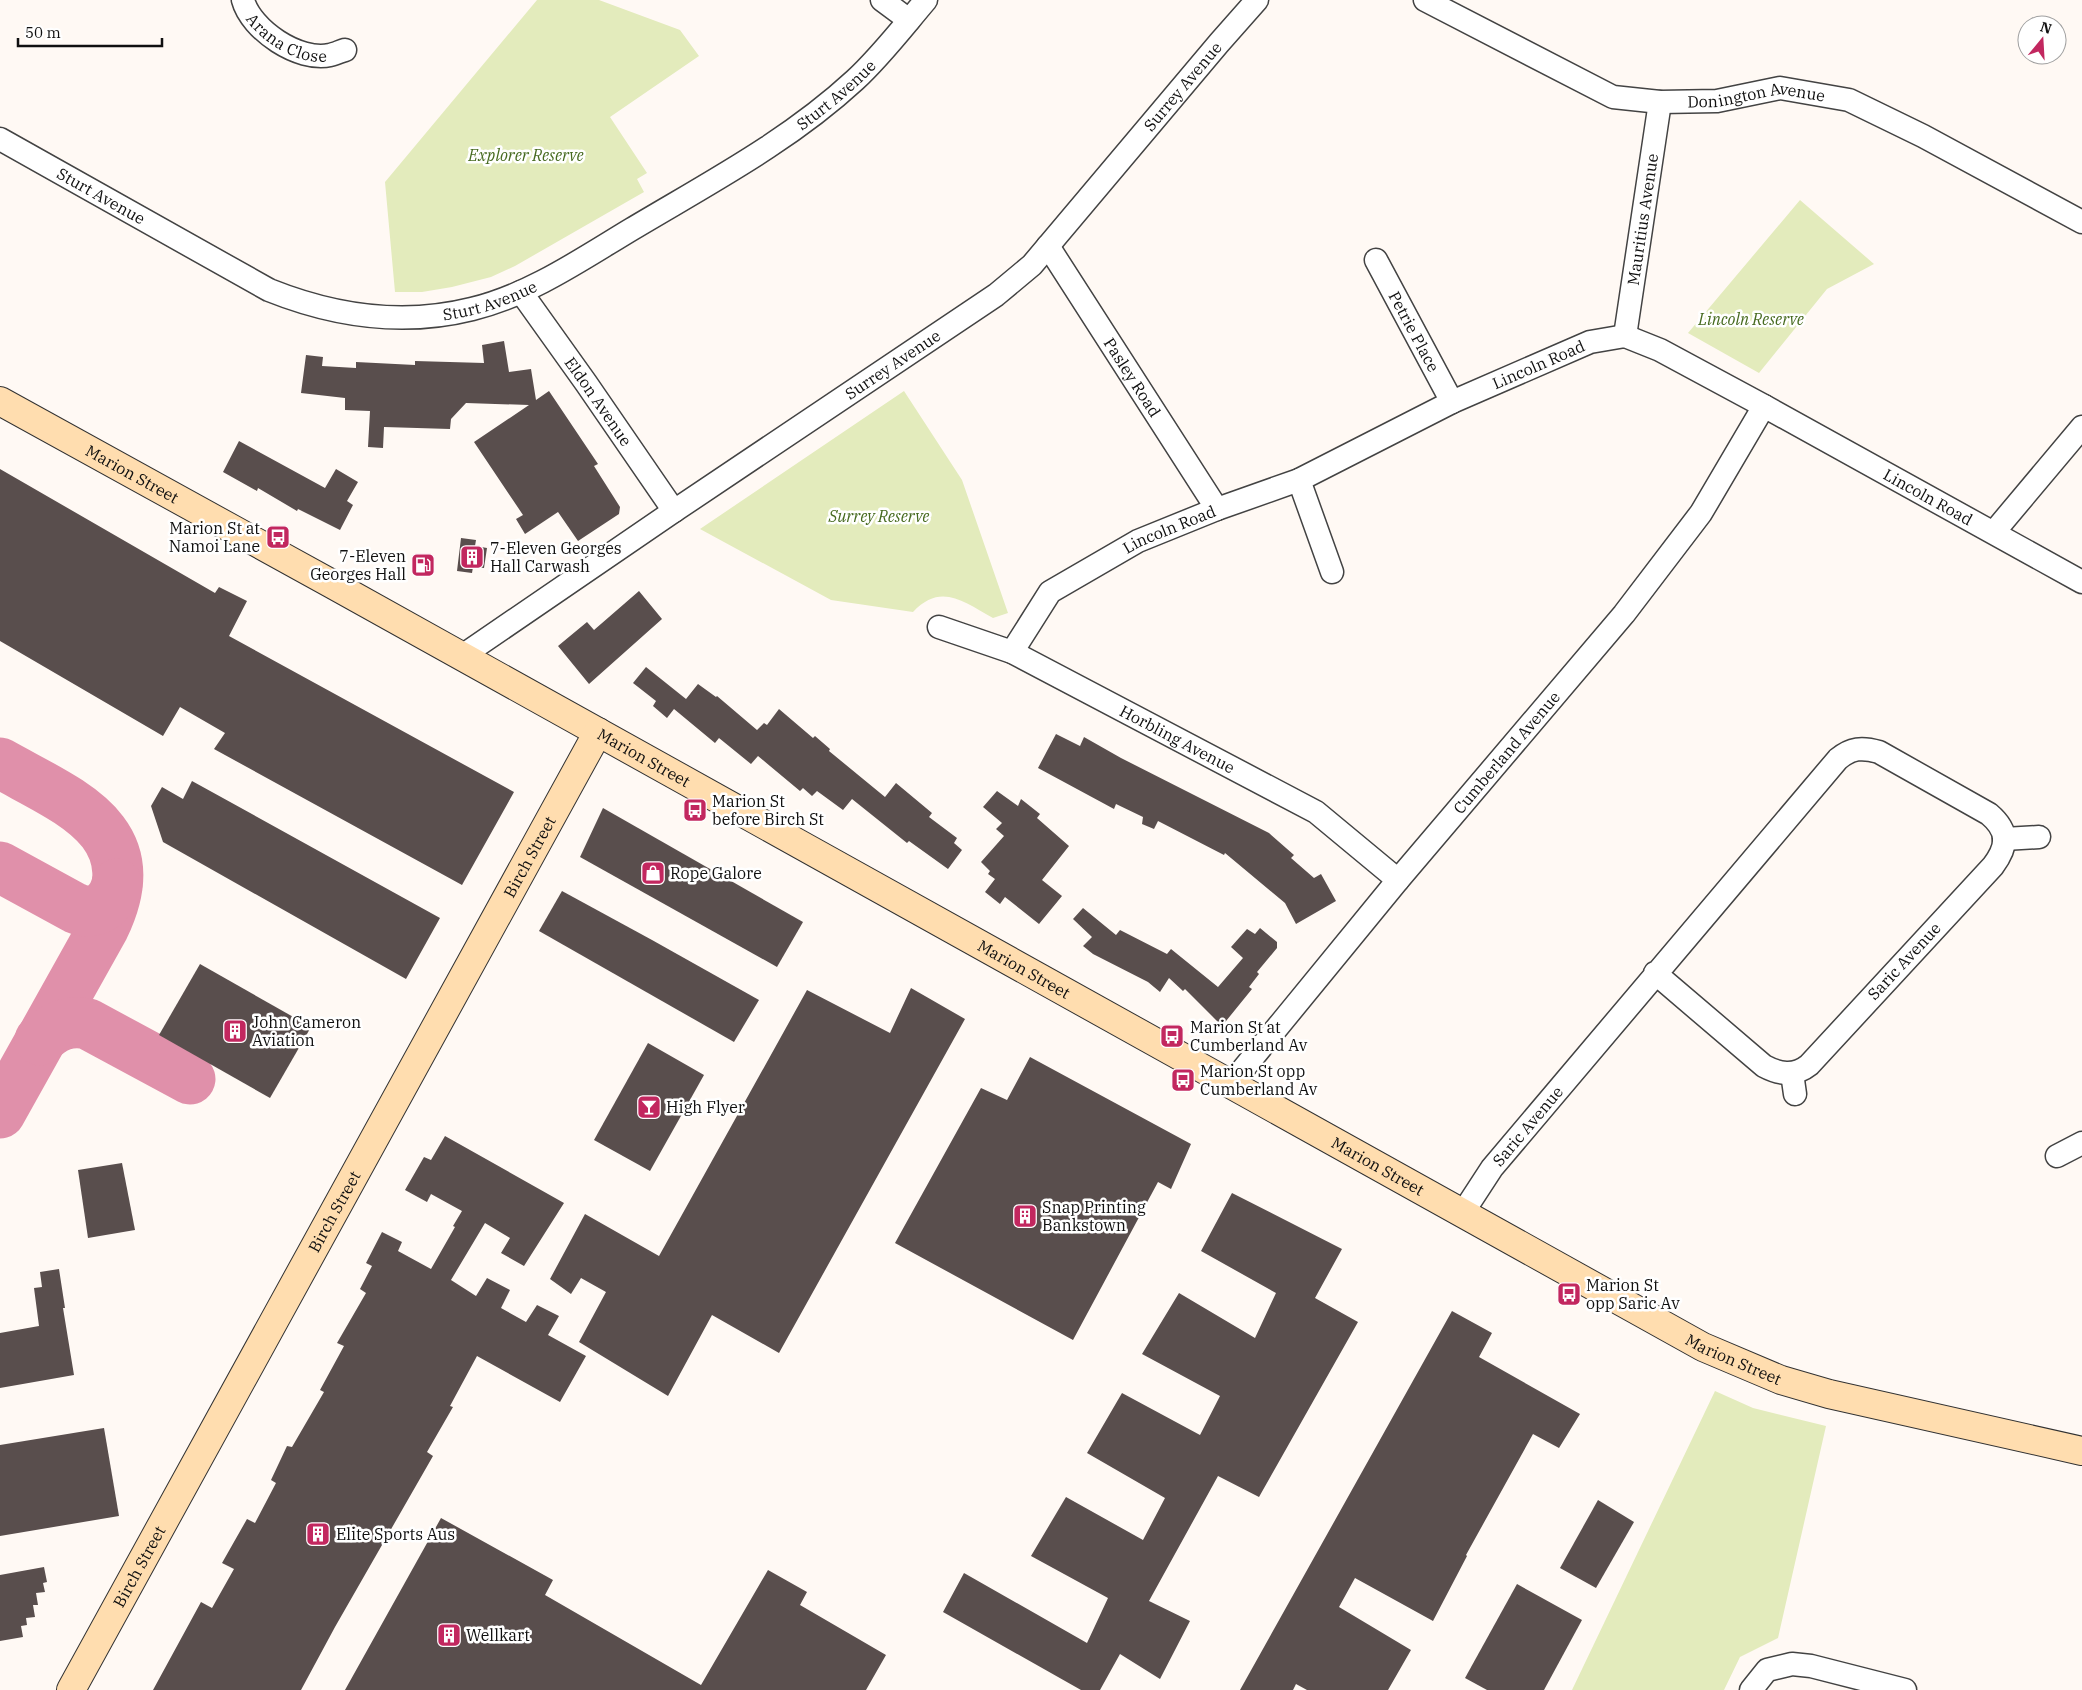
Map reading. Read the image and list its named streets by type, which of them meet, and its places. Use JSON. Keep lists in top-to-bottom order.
{
  "streets": {
    "main road": ["Marion Street", "Birch Street"],
    "street": [
      "Arana Close",
      "Surrey Avenue",
      "Sturt Avenue",
      "Donington Avenue",
      "Mauritius Avenue",
      "Petrie Place",
      "Lincoln Road",
      "Pasley Road",
      "Eldon Avenue",
      "Horbling Avenue",
      "Cumberland Avenue",
      "Saric Avenue"
    ]
  },
  "crossings": [
    ["Surrey Avenue", "Pasley Road"],
    ["Surrey Avenue", "Eldon Avenue"],
    ["Surrey Avenue", "Marion Street"],
    ["Sturt Avenue", "Eldon Avenue"],
    ["Donington Avenue", "Mauritius Avenue"],
    ["Mauritius Avenue", "Lincoln Road"],
    ["Petrie Place", "Lincoln Road"],
    ["Lincoln Road", "Pasley Road"],
    ["Lincoln Road", "Horbling Avenue"],
    ["Lincoln Road", "Cumberland Avenue"],
    ["Marion Street", "Cumberland Avenue"],
    ["Marion Street", "Birch Street"],
    ["Marion Street", "Saric Avenue"],
    ["Horbling Avenue", "Cumberland Avenue"]
  ],
  "parks": ["Explorer Reserve", "Lincoln Reserve", "Surrey Reserve"],
  "places": {
    "bus stop": [
      "Marion St at Namoi Lane",
      "Marion St before Birch St",
      "Marion St at Cumberland Av",
      "Marion St opp Cumberland Av",
      "Marion St opp Saric Av"
    ],
    "building": [
      "7-Eleven Georges Hall Carwash",
      "John Cameron Aviation",
      "Snap Printing Bankstown",
      "Elite Sports Aus",
      "Wellkart"
    ],
    "fuel station": ["7-Eleven Georges Hall"],
    "shop": ["Rope Galore"],
    "bar": ["High Flyer"]
  },
  "scale_bar": "50 m",
  "north": "top"
}
